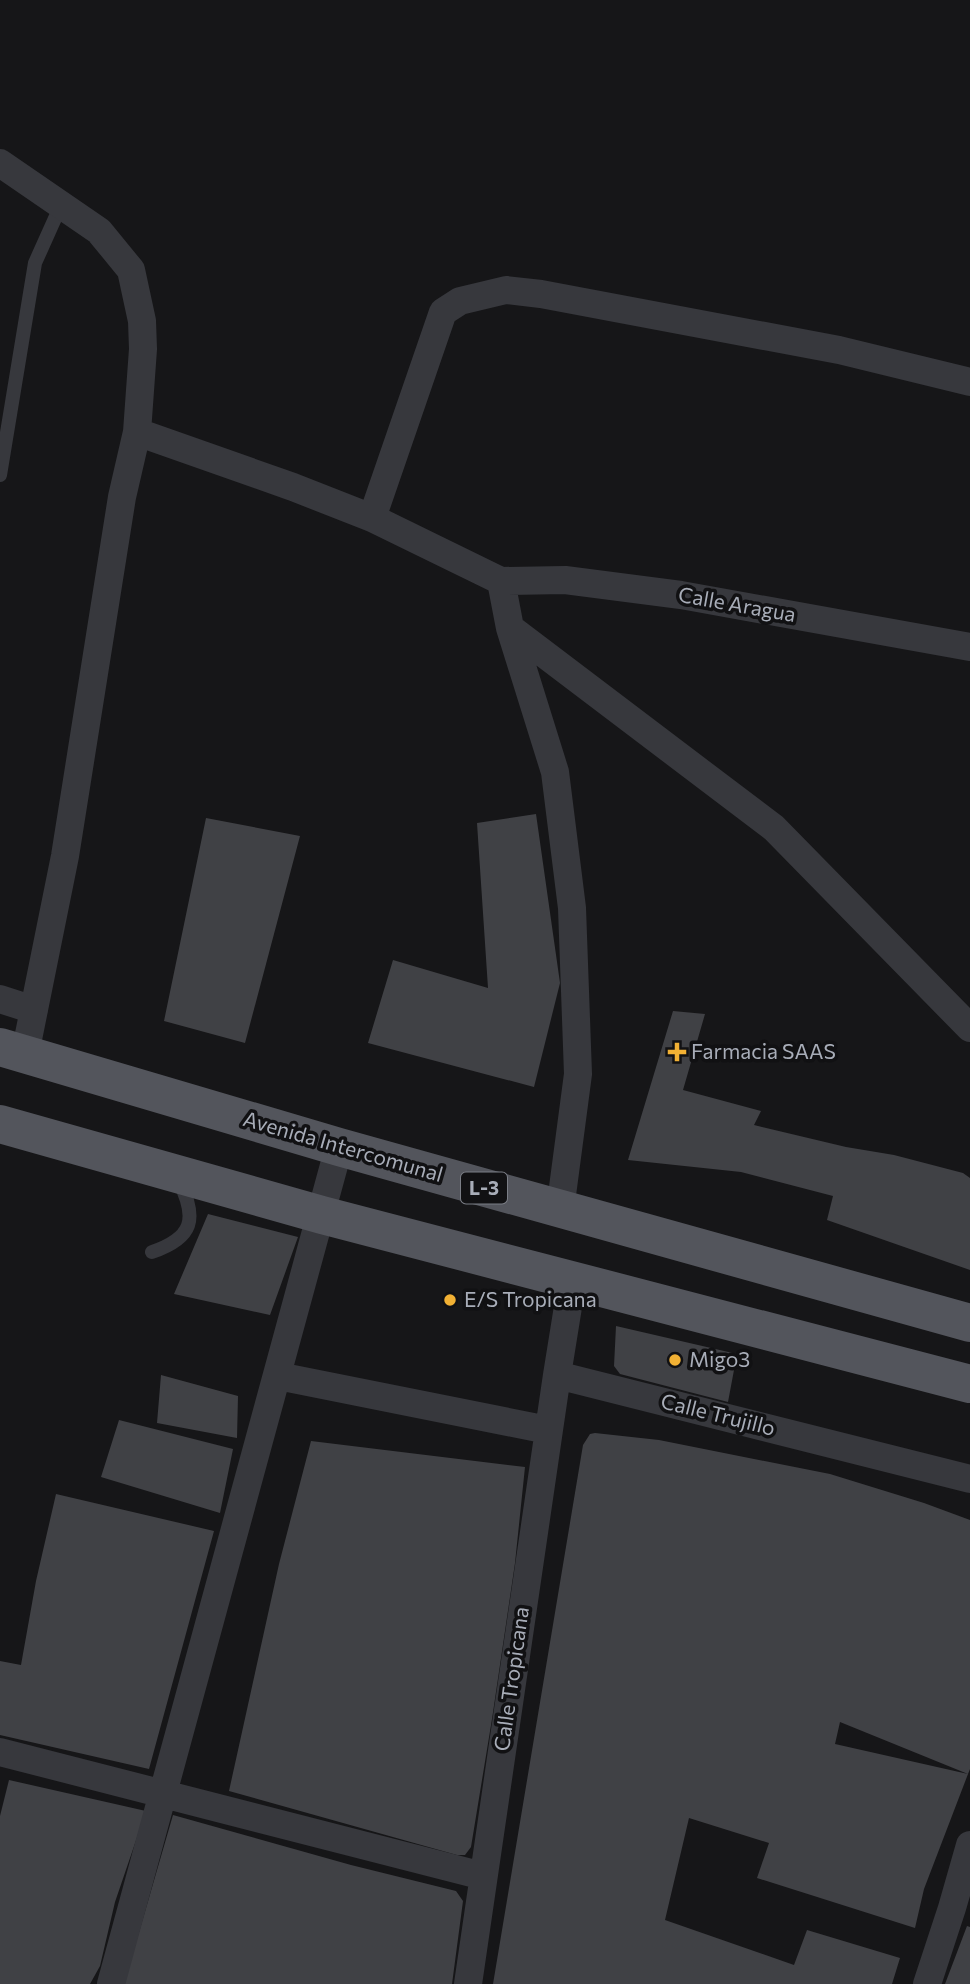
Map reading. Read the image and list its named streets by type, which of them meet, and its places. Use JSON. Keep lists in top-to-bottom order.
{
  "streets": {
    "main road": ["Avenida Intercomunal", "L-3"],
    "street": ["Calle Aragua", "Calle Trujillo", "Calle Tropicana"]
  },
  "crossings": [
    ["Calle Trujillo", "Calle Tropicana"]
  ],
  "places": {
    "health": ["Farmacia SAAS"],
    "other": ["E/S Tropicana", "Migo3"]
  }
}
